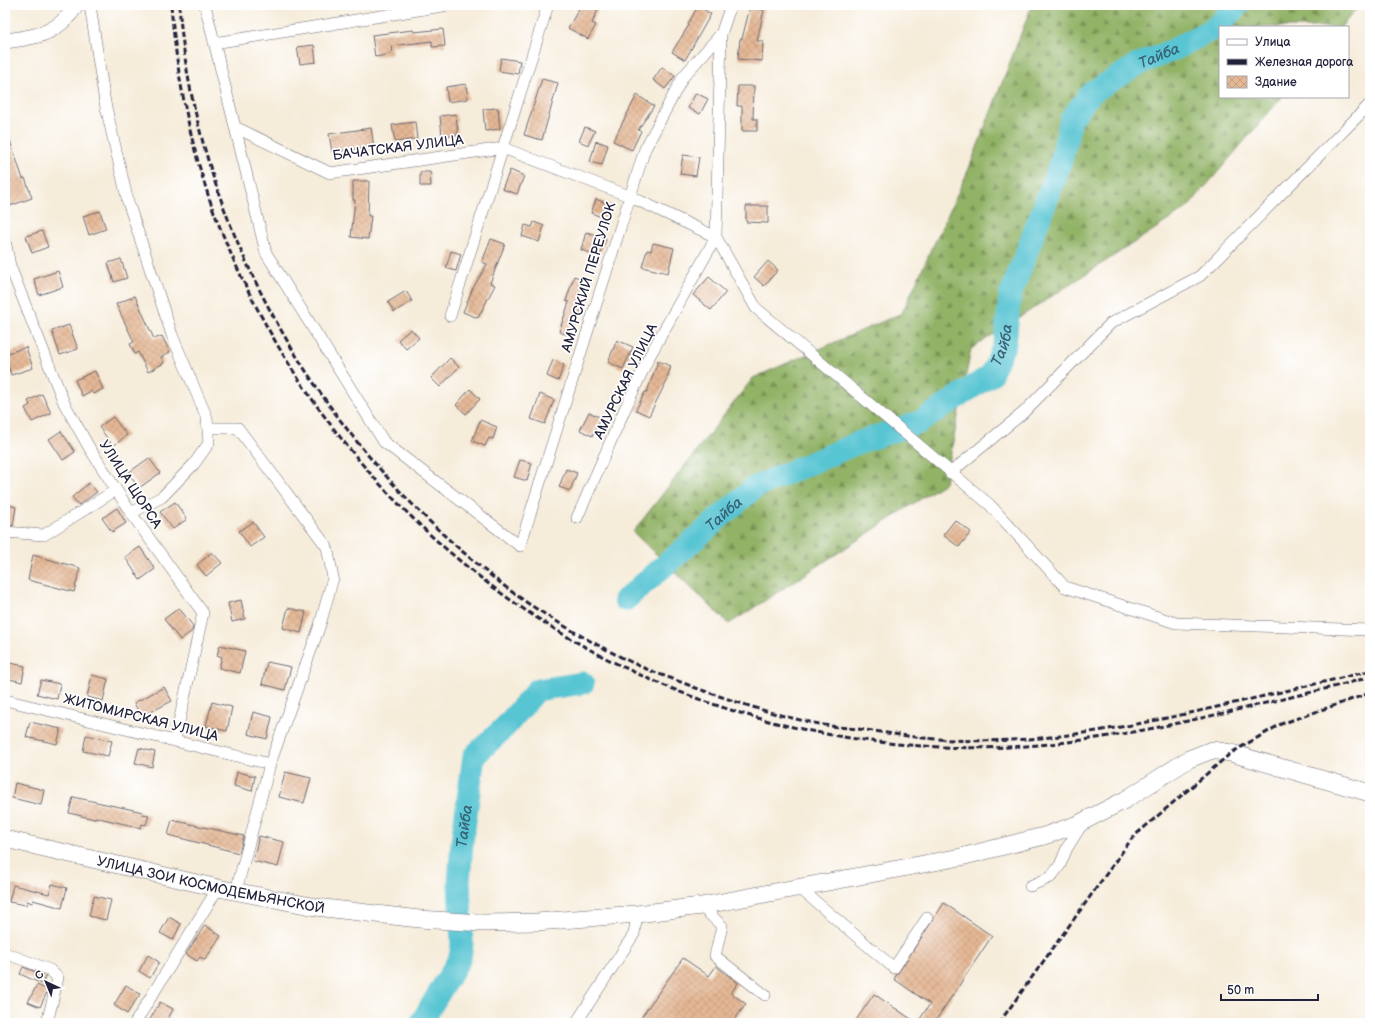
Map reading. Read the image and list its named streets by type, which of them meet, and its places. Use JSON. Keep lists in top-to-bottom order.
{
  "streets": {
    "main road": ["УЛИЦА ЗОИ КОСМОДЕМЬЯНСКОЙ"],
    "street": [
      "БАЧАТСКАЯ УЛИЦА",
      "АМУРСКИЙ ПЕРЕУЛОК",
      "АМУРСКАЯ УЛИЦА",
      "УЛИЦА ЩОРСА",
      "ЖИТОМИРСКАЯ УЛИЦА"
    ]
  },
  "crossings": [
    ["БАЧАТСКАЯ УЛИЦА", "АМУРСКИЙ ПЕРЕУЛОК"],
    ["БАЧАТСКАЯ УЛИЦА", "АМУРСКАЯ УЛИЦА"],
    ["УЛИЦА ЩОРСА", "ЖИТОМИРСКАЯ УЛИЦА"]
  ],
  "water": ["Тайба"],
  "legend": ["Улица", "Железная дорога", "Здание"],
  "scale_bar": "50 m",
  "north": "top left"
}
